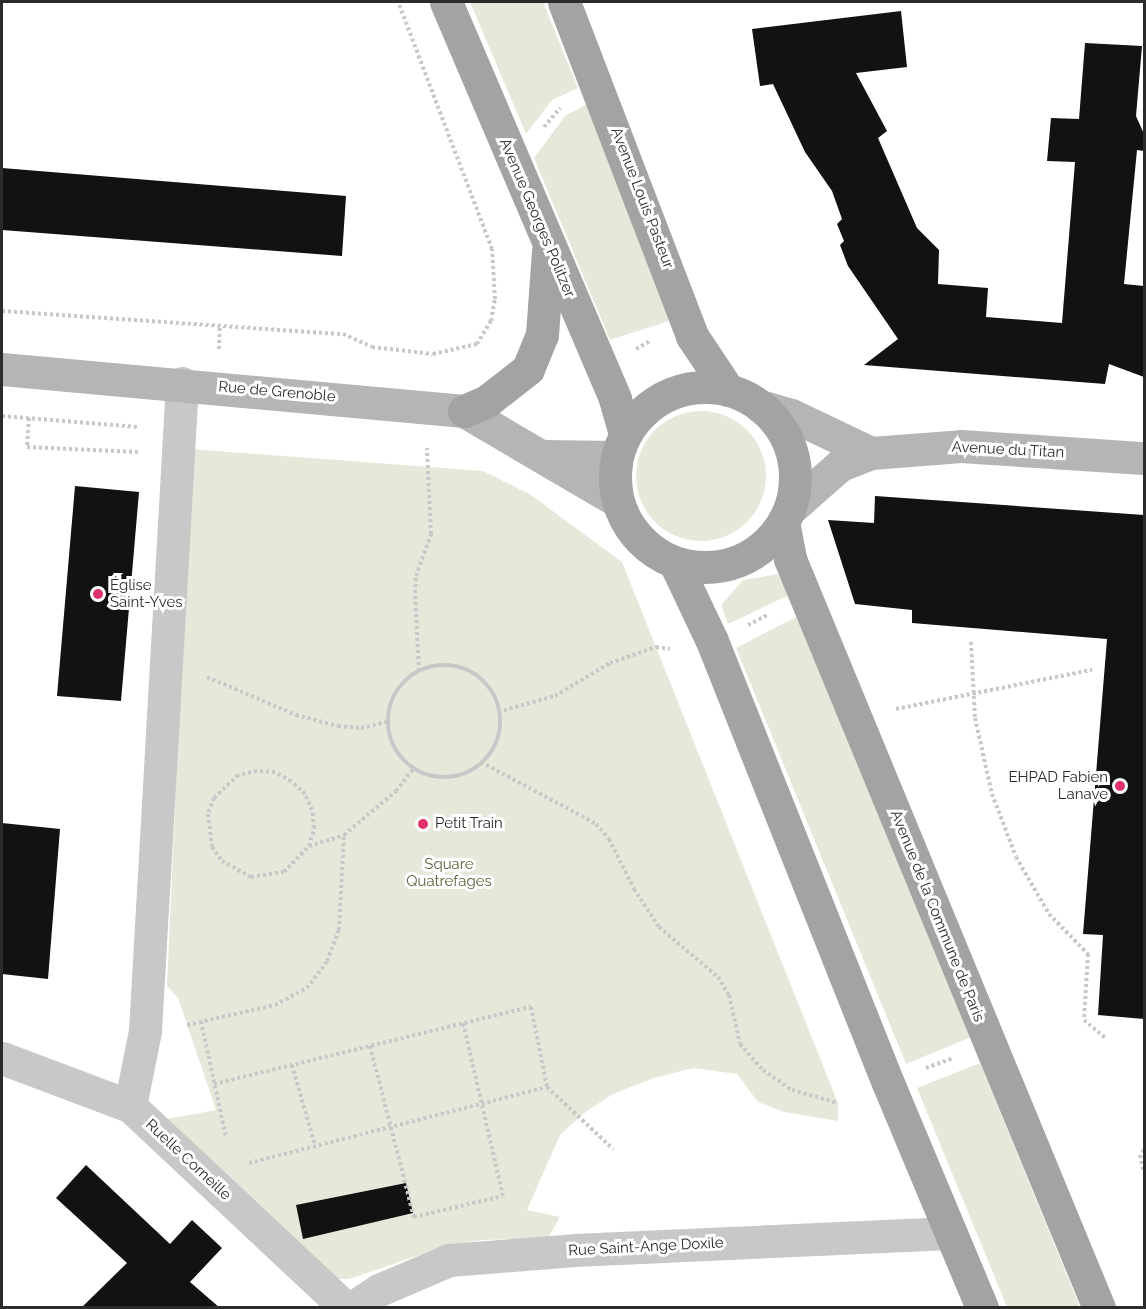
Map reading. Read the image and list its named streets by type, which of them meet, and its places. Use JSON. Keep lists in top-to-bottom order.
{
  "streets": {
    "main road": ["Avenue Louis Pasteur", "Avenue Georges Politzer", "Avenue de la Commune de Paris"],
    "street": [
      "Rue de Grenoble",
      "Avenue du Titan",
      "Ruelle Corneille",
      "Rue Saint-Ange Doxile"
    ]
  },
  "crossings": [
    ["Avenue Louis Pasteur", "Avenue Georges Politzer"],
    ["Avenue Louis Pasteur", "Rue de Grenoble"],
    ["Avenue Louis Pasteur", "Avenue du Titan"],
    ["Avenue Louis Pasteur", "Avenue de la Commune de Paris"],
    ["Avenue Georges Politzer", "Rue de Grenoble"],
    ["Avenue Georges Politzer", "Avenue du Titan"],
    ["Avenue Georges Politzer", "Avenue de la Commune de Paris"],
    ["Rue de Grenoble", "Avenue du Titan"],
    ["Rue de Grenoble", "Avenue de la Commune de Paris"],
    ["Avenue du Titan", "Avenue de la Commune de Paris"]
  ],
  "parks": ["Square Quatrefages"],
  "places": ["Église Saint-Yves", "EHPAD Fabien Lanave", "Petit Train"]
}
